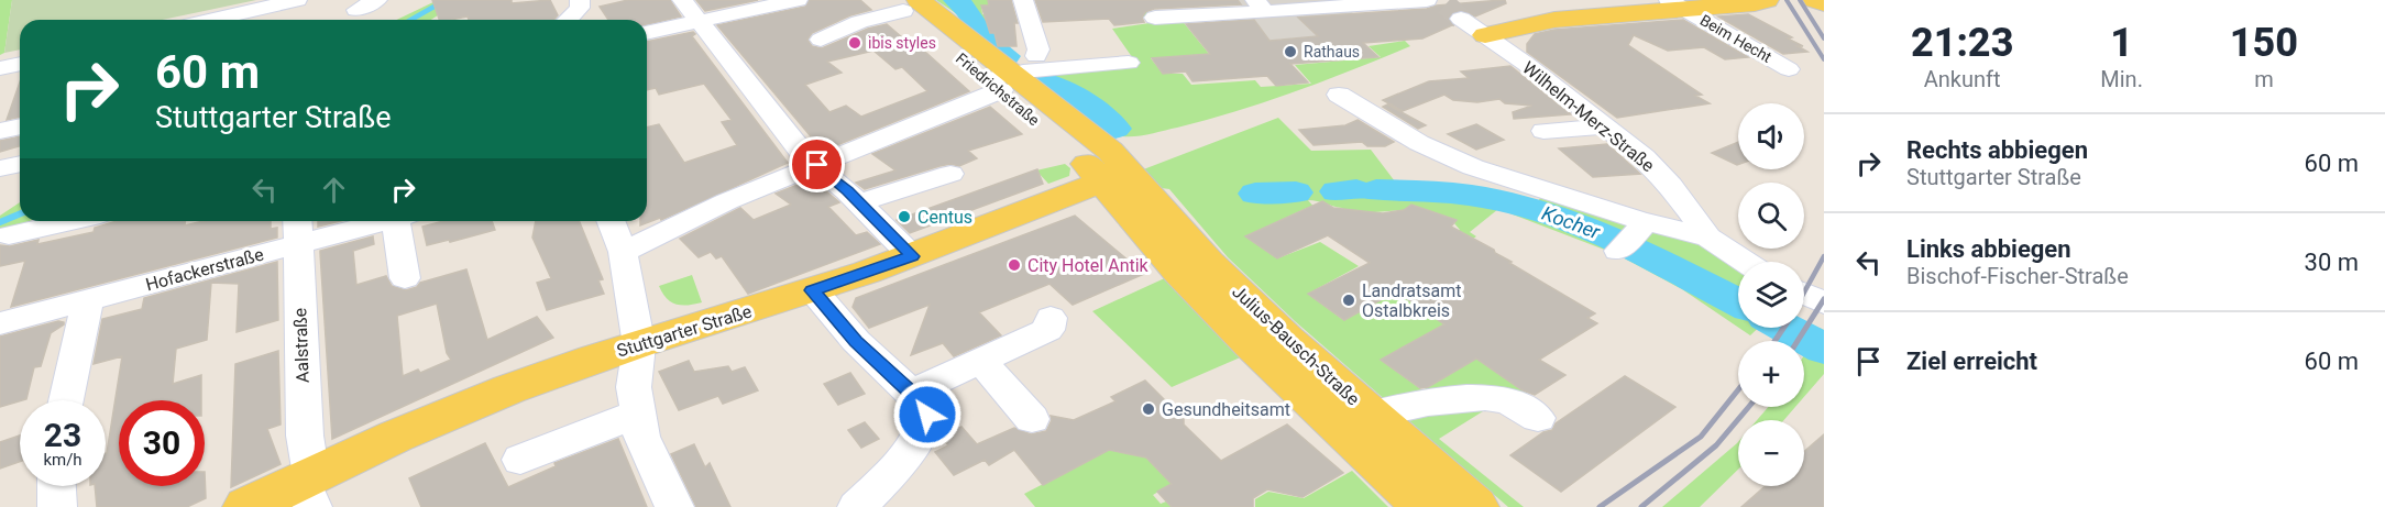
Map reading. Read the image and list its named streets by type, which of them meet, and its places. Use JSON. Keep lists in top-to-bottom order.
{
  "streets": {
    "main road": ["Friedrichstraße", "Stuttgarter Straße", "Julius-Bausch-Straße"],
    "street": [
      "Beim Hecht",
      "Wilhelm-Merz-Straße",
      "Hofackerstraße",
      "Aalstraße"
    ]
  },
  "crossings": [
    ["Friedrichstraße", "Stuttgarter Straße"],
    ["Friedrichstraße", "Julius-Bausch-Straße"],
    ["Hofackerstraße", "Aalstraße"],
    ["Stuttgarter Straße", "Aalstraße"],
    ["Stuttgarter Straße", "Julius-Bausch-Straße"]
  ],
  "water": ["Kocher"],
  "places": [
    "ibis styles",
    "Rathaus",
    "Centus",
    "City Hotel Antik",
    "Landratsamt Ostalbkreis",
    "Gesundheitsamt"
  ],
  "page": {
    "eta": [
      "21:23",
      "Ankunft",
      "1",
      "Min.",
      "150",
      "m"
    ],
    "turn": ["60 m", "Stuttgarter Straße"],
    "map_buttons": ["+", "−"],
    "list": [
      {
        "name": "Rechts abbiegen",
        "note": "Stuttgarter Straße",
        "value": "60 m"
      },
      {
        "name": "Links abbiegen",
        "note": "Bischof-Fischer-Straße",
        "value": "30 m"
      },
      {
        "name": "Ziel erreicht",
        "value": "60 m"
      }
    ],
    "speed": "23 km/h",
    "limit": "30"
  }
}
